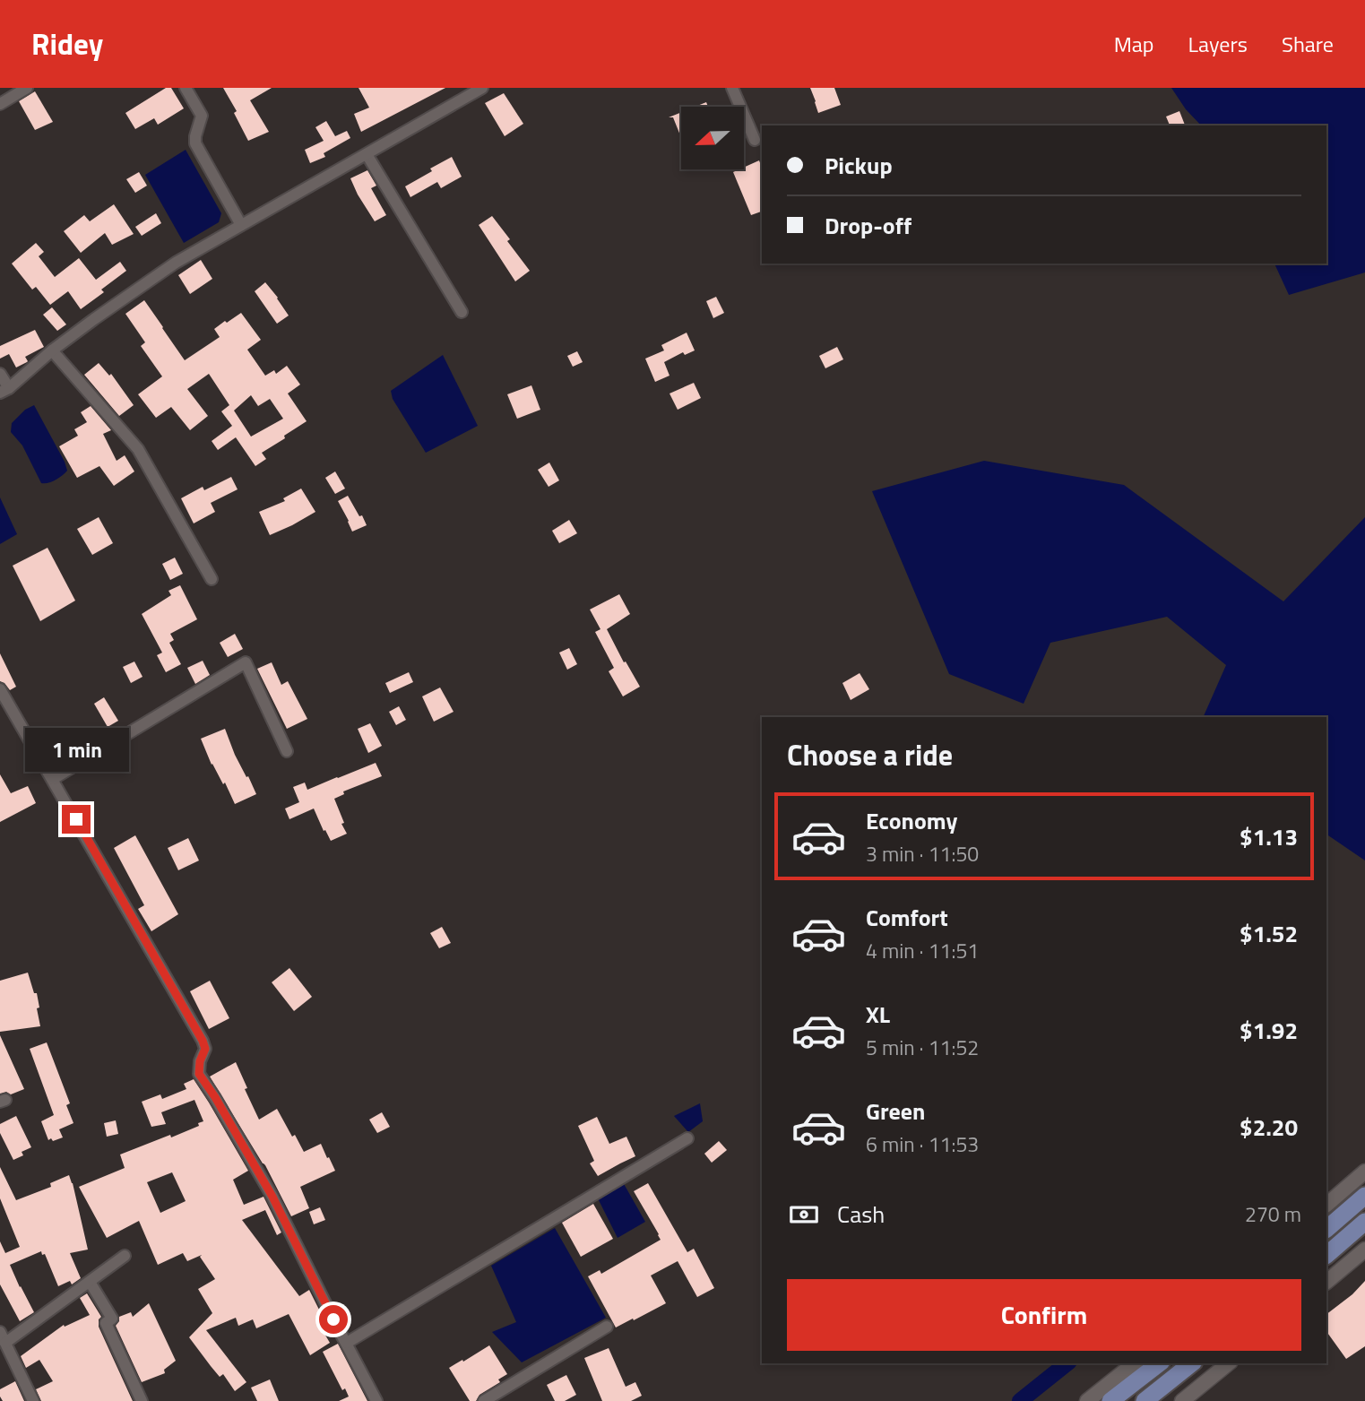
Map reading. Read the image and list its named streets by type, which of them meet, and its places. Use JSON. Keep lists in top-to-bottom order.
{
  "north": "left",
  "page": {
    "header": "Ridey",
    "nav": ["Map", "Layers", "Share"],
    "banner": ["Pickup", "Drop-off"],
    "heading": "Choose a ride",
    "bubble": "1 min",
    "list": [
      {
        "name": "Economy",
        "note": "3 min · 11:50",
        "value": "$1.13"
      },
      {
        "name": "Comfort",
        "note": "4 min · 11:51",
        "value": "$1.52"
      },
      {
        "name": "XL",
        "note": "5 min · 11:52",
        "value": "$1.92"
      },
      {
        "name": "Green",
        "note": "6 min · 11:53",
        "value": "$2.20"
      }
    ],
    "pay": ["Cash", "270 m"],
    "buttons": "Confirm"
  }
}
